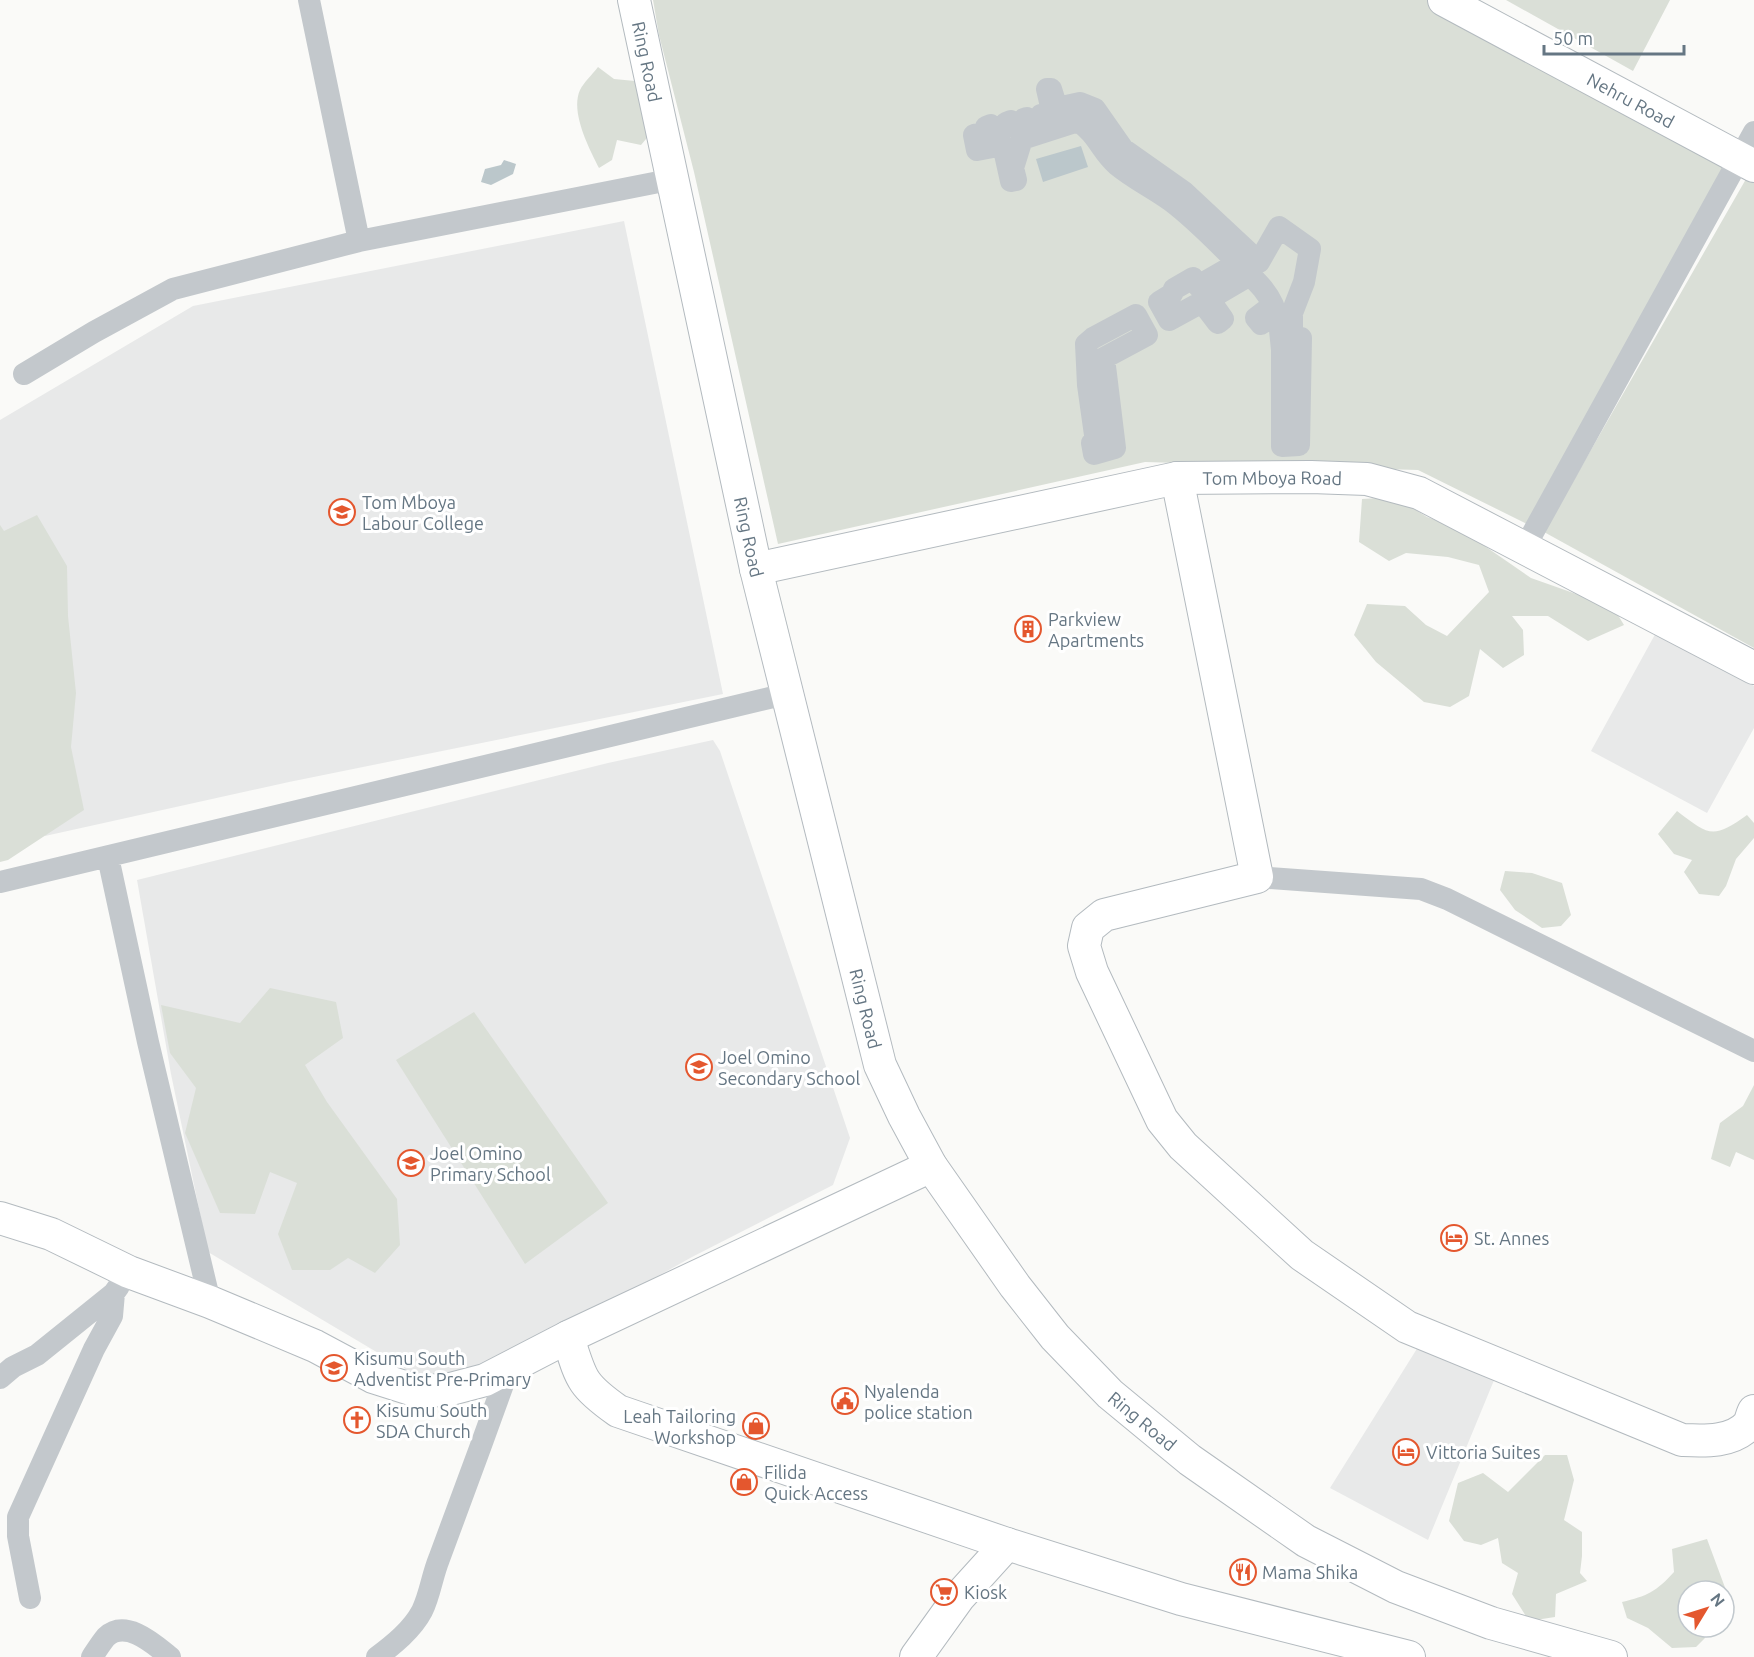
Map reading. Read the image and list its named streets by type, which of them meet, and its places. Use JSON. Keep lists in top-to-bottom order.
{
  "streets": {
    "street": ["Ring Road", "Nehru Road", "Tom Mboya Road"]
  },
  "crossings": [
    ["Ring Road", "Tom Mboya Road"]
  ],
  "places": {
    "school or university": [
      "Tom Mboya Labour College",
      "Joel Omino Secondary School",
      "Joel Omino Primary School",
      "Kisumu South Adventist Pre-Primary"
    ],
    "building": ["Parkview Apartments"],
    "hotel": ["St. Annes", "Vittoria Suites"],
    "public building": ["Nyalenda police station"],
    "church": ["Kisumu South SDA Church"],
    "shop": ["Leah Tailoring Workshop", "Filida Quick Access"],
    "restaurant": ["Mama Shika"],
    "supermarket": ["Kiosk"]
  },
  "scale_bar": "50 m",
  "north": "top right"
}
